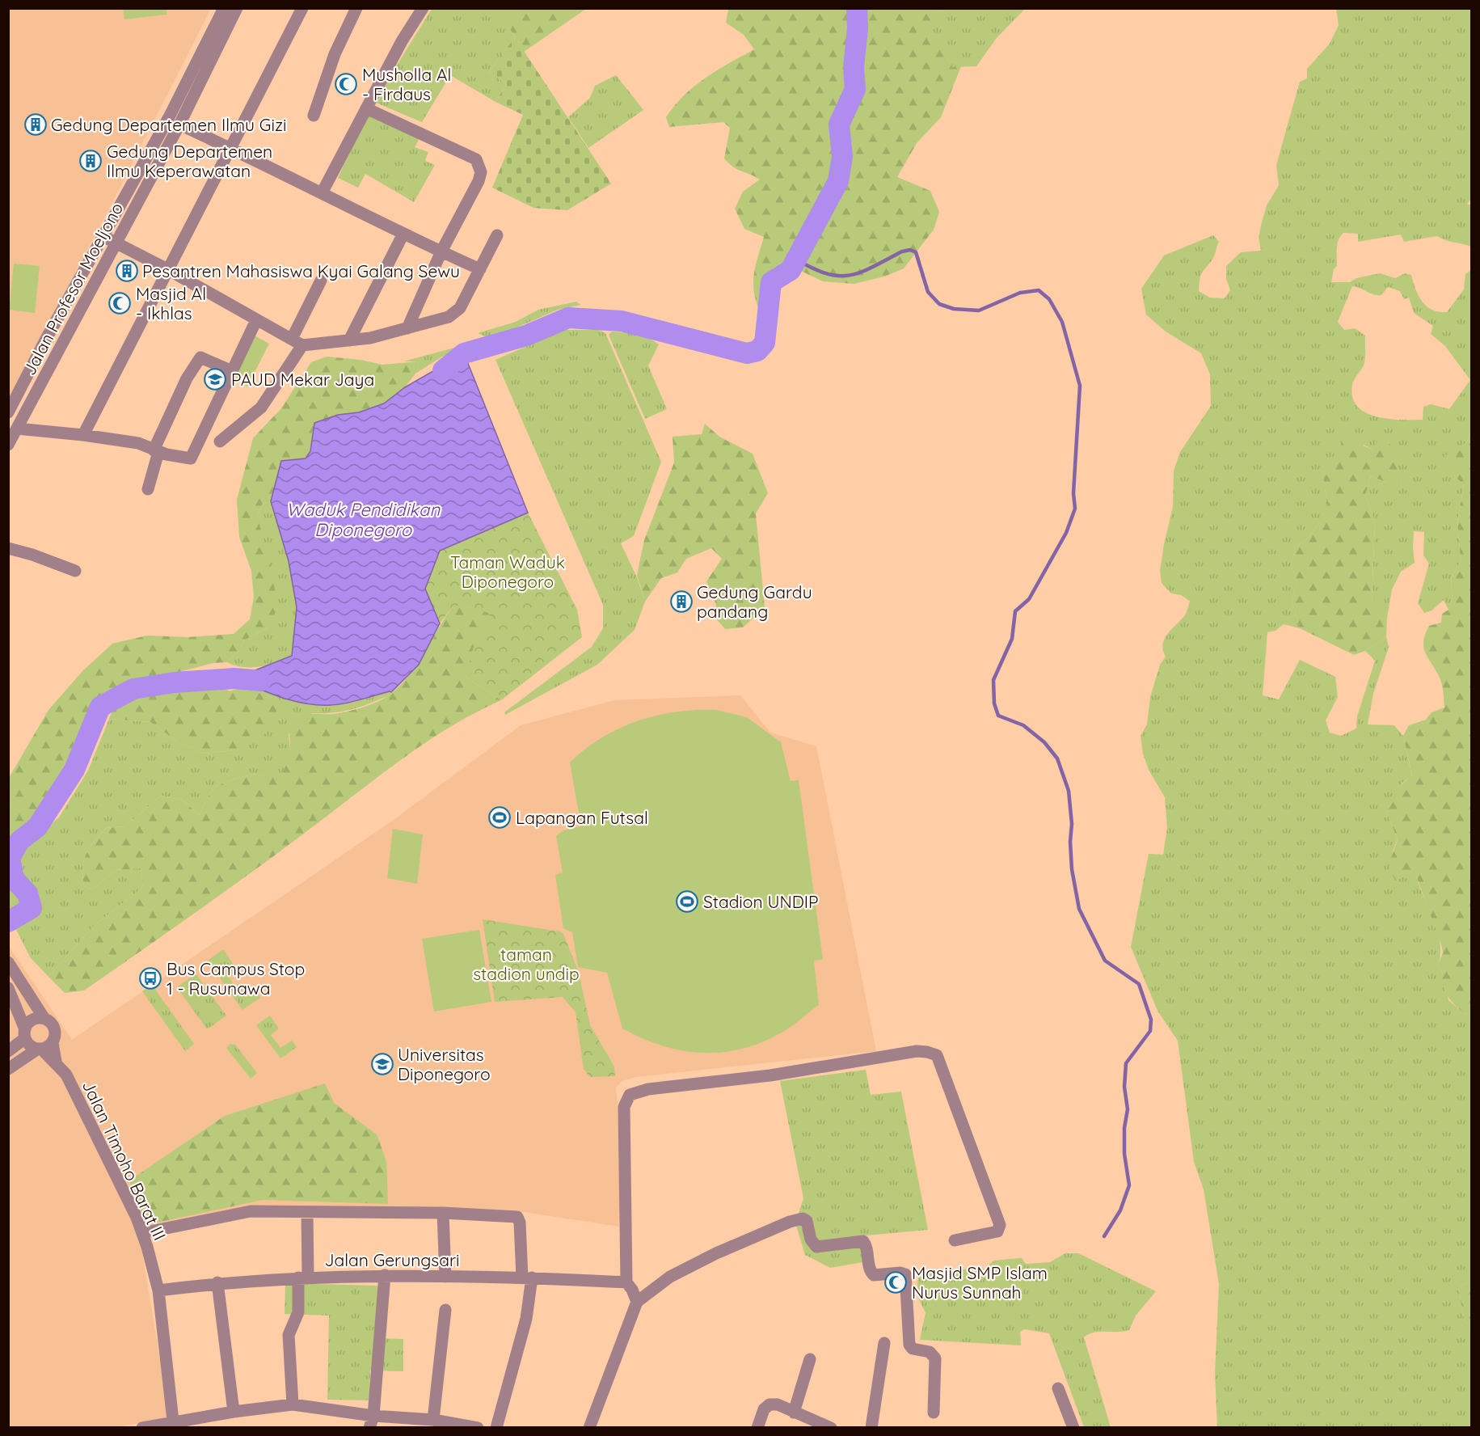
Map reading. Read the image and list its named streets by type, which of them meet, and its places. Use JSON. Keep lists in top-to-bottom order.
{
  "streets": {
    "street": ["Jalan Profesor Moeljono", "Jalan Timoho Barat III", "Jalan Gerungsari"]
  },
  "crossings": [
    ["Jalan Timoho Barat III", "Jalan Gerungsari"]
  ],
  "water": ["Waduk Pendidikan Diponegoro"],
  "parks": ["Taman Waduk Diponegoro", "taman stadion undip"],
  "places": {
    "mosque": ["Musholla Al - Firdaus", "Masjid Al - Ikhlas", "Masjid SMP Islam Nurus Sunnah"],
    "building": [
      "Gedung Departemen Ilmu Gizi",
      "Gedung Departemen Ilmu Keperawatan",
      "Pesantren Mahasiswa Kyai Galang Sewu",
      "Gedung Gardu pandang"
    ],
    "school or university": ["PAUD Mekar Jaya", "Universitas Diponegoro"],
    "sports": ["Lapangan Futsal", "Stadion UNDIP"],
    "bus stop": ["Bus Campus Stop 1 - Rusunawa"]
  }
}
